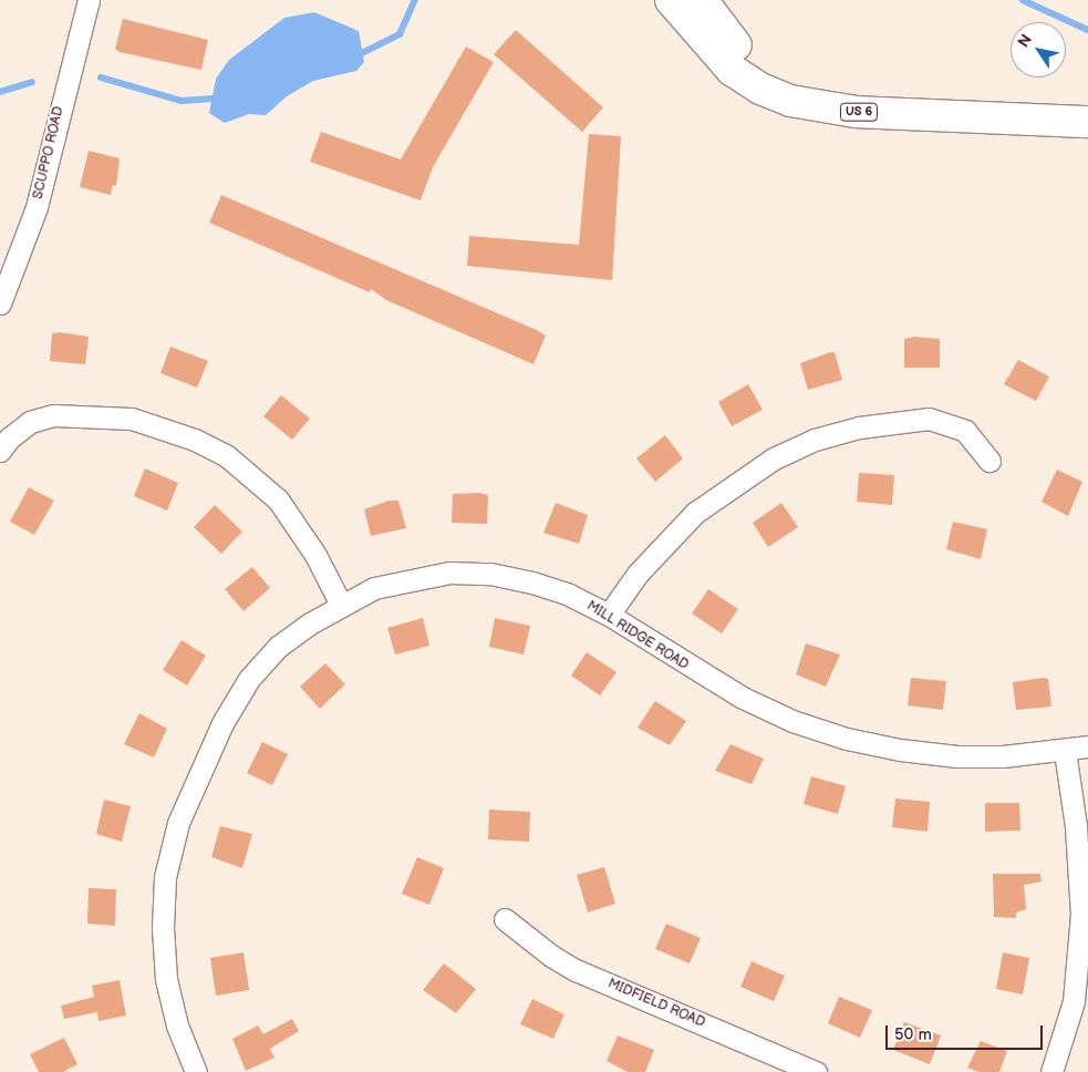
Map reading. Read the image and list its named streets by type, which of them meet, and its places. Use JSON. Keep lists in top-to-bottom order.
{
  "streets": {
    "highway": ["US 6"],
    "street": ["SCUPPO ROAD", "MILL RIDGE ROAD", "MIDFIELD ROAD"]
  },
  "scale_bar": "50 m",
  "north": "top left"
}
